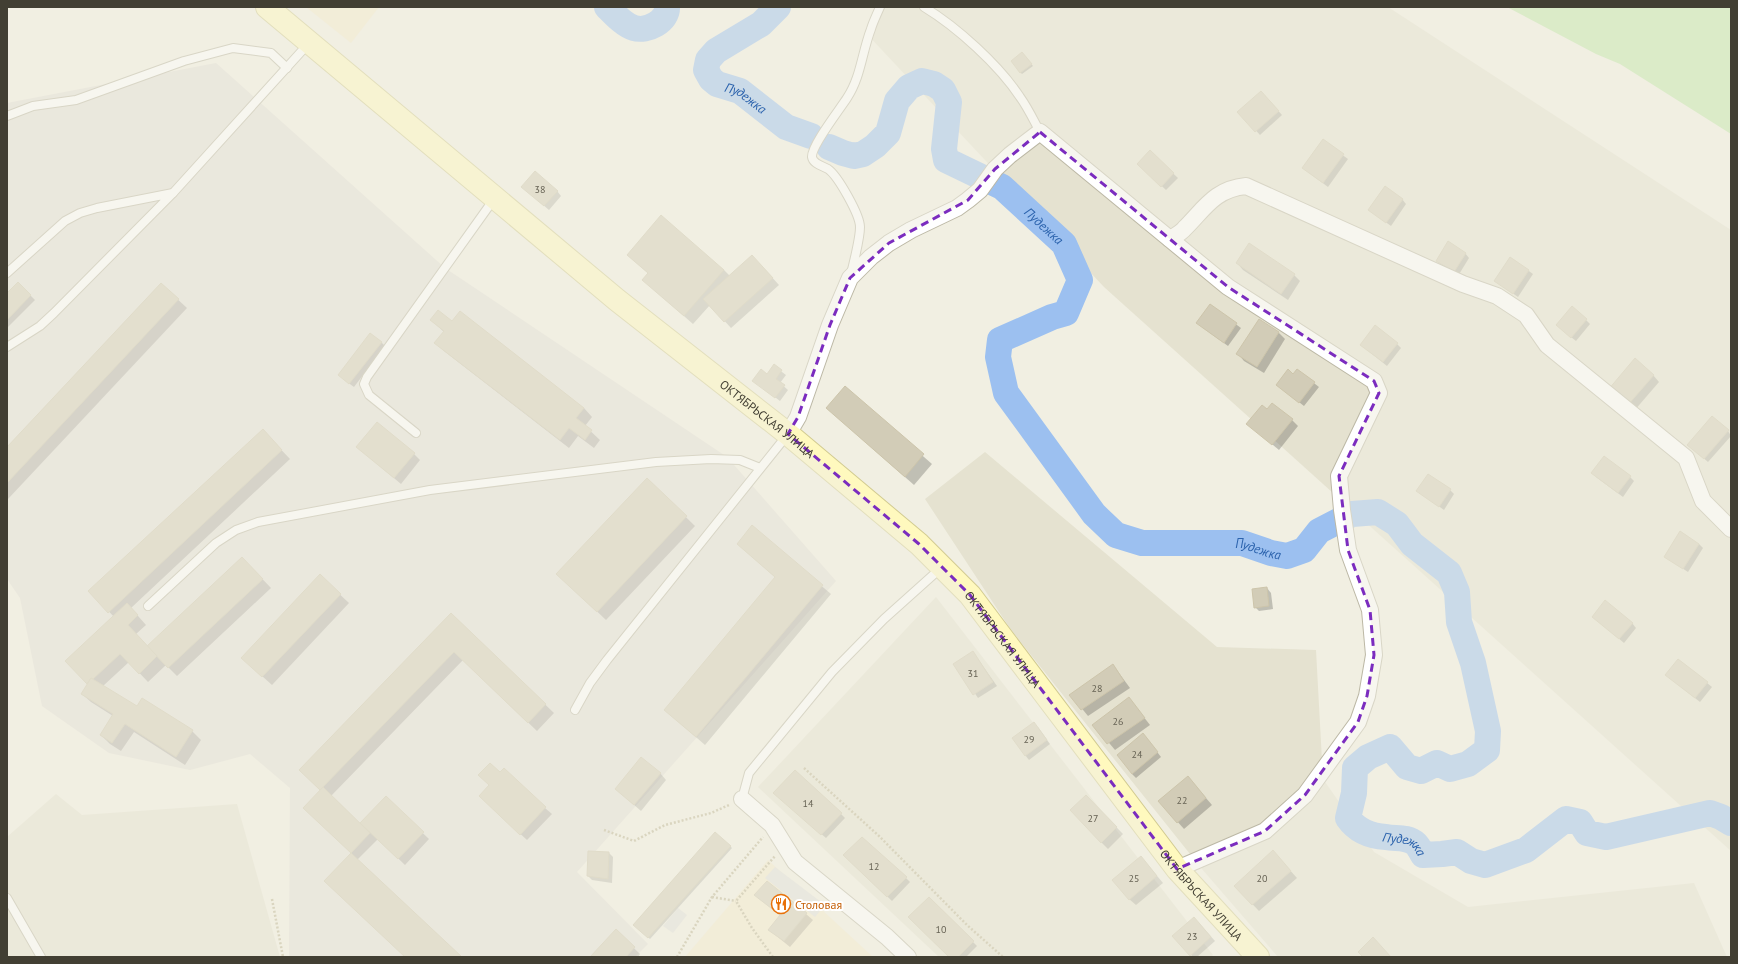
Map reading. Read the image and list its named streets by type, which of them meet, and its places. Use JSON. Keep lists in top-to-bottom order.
{
  "streets": {
    "street": ["ОКТЯБРЬСКАЯ УЛИЦА"]
  },
  "water": ["Пудежка"],
  "places": {
    "restaurant": ["Столовая"]
  },
  "house_numbers": [
    "38",
    "31",
    "28",
    "26",
    "29",
    "24",
    "22",
    "14",
    "27",
    "12",
    "25",
    "20",
    "10",
    "23"
  ]
}
